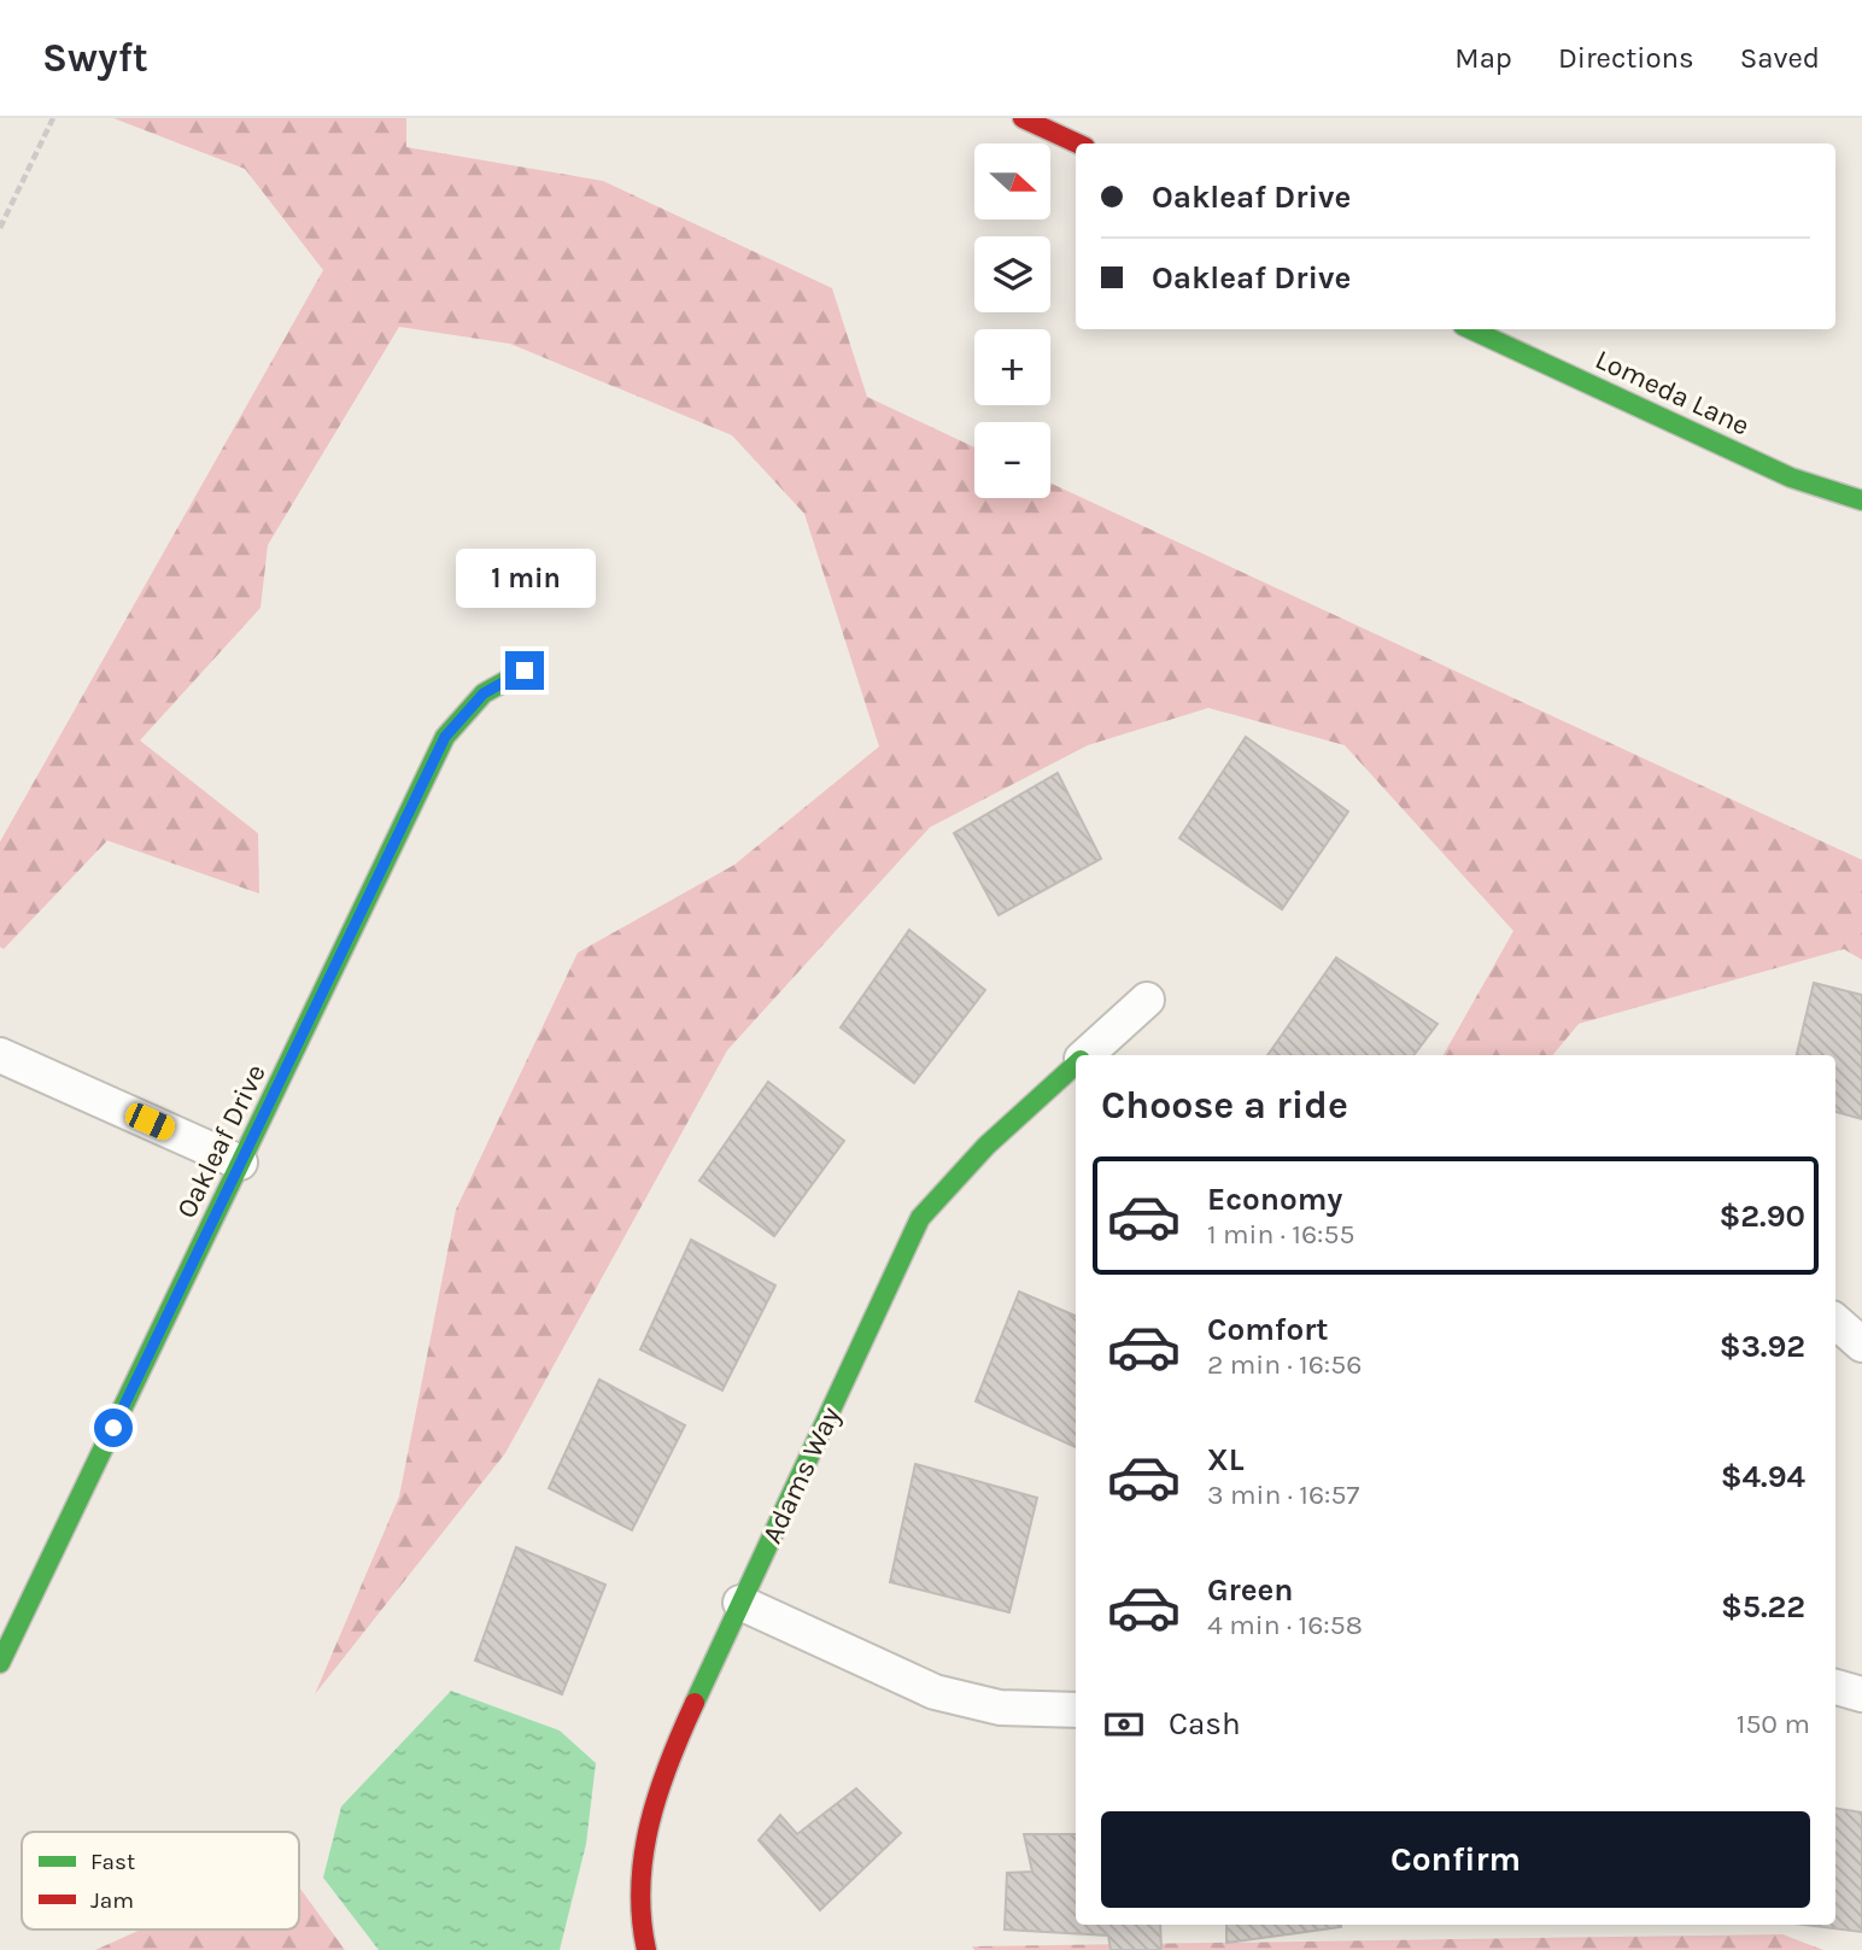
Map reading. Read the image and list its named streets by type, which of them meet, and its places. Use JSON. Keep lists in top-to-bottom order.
{
  "streets": {
    "street": ["Lomeda Lane", "Oakleaf Drive", "Adams Way"]
  },
  "legend": ["Fast", "Jam"],
  "north": "right",
  "page": {
    "header": "Swyft",
    "nav": ["Map", "Directions", "Saved"],
    "map_buttons": ["+", "−"],
    "banner": ["Oakleaf Drive", "Oakleaf Drive"],
    "bubble": "1 min",
    "heading": "Choose a ride",
    "list": [
      {
        "name": "Economy",
        "note": "1 min · 16:55",
        "value": "$2.90"
      },
      {
        "name": "Comfort",
        "note": "2 min · 16:56",
        "value": "$3.92"
      },
      {
        "name": "XL",
        "note": "3 min · 16:57",
        "value": "$4.94"
      },
      {
        "name": "Green",
        "note": "4 min · 16:58",
        "value": "$5.22"
      }
    ],
    "pay": ["Cash", "150 m"],
    "buttons": "Confirm"
  }
}
